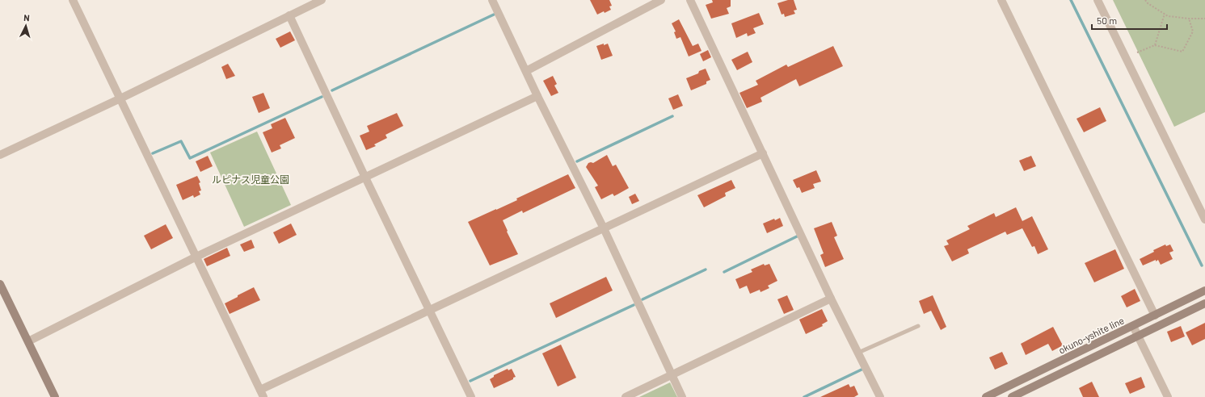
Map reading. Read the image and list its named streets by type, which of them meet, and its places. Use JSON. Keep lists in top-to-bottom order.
{
  "streets": {
    "main road": ["okuno-yshite line"]
  },
  "parks": ["ルピナス児童公園"],
  "scale_bar": "50 m",
  "north": "top"
}
